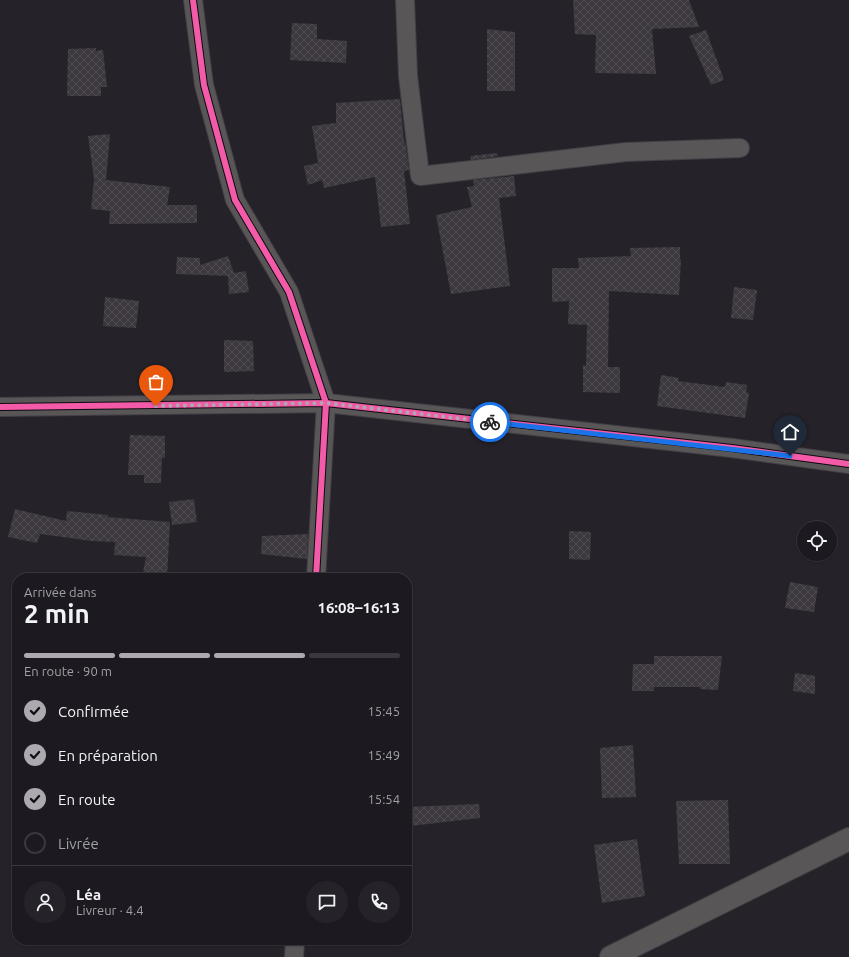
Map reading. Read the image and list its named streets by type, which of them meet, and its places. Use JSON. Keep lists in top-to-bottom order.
{
  "page": {
    "heading": ["2 min", "Arrivée dans", "16:08–16:13"],
    "panel": ["Léa", "Livreur · 4.4"],
    "bar": "En route · 90 m",
    "list": [
      ["Confirmée", "15:45"],
      ["En préparation", "15:49"],
      ["En route", "15:54"],
      "Livrée"
    ]
  }
}
